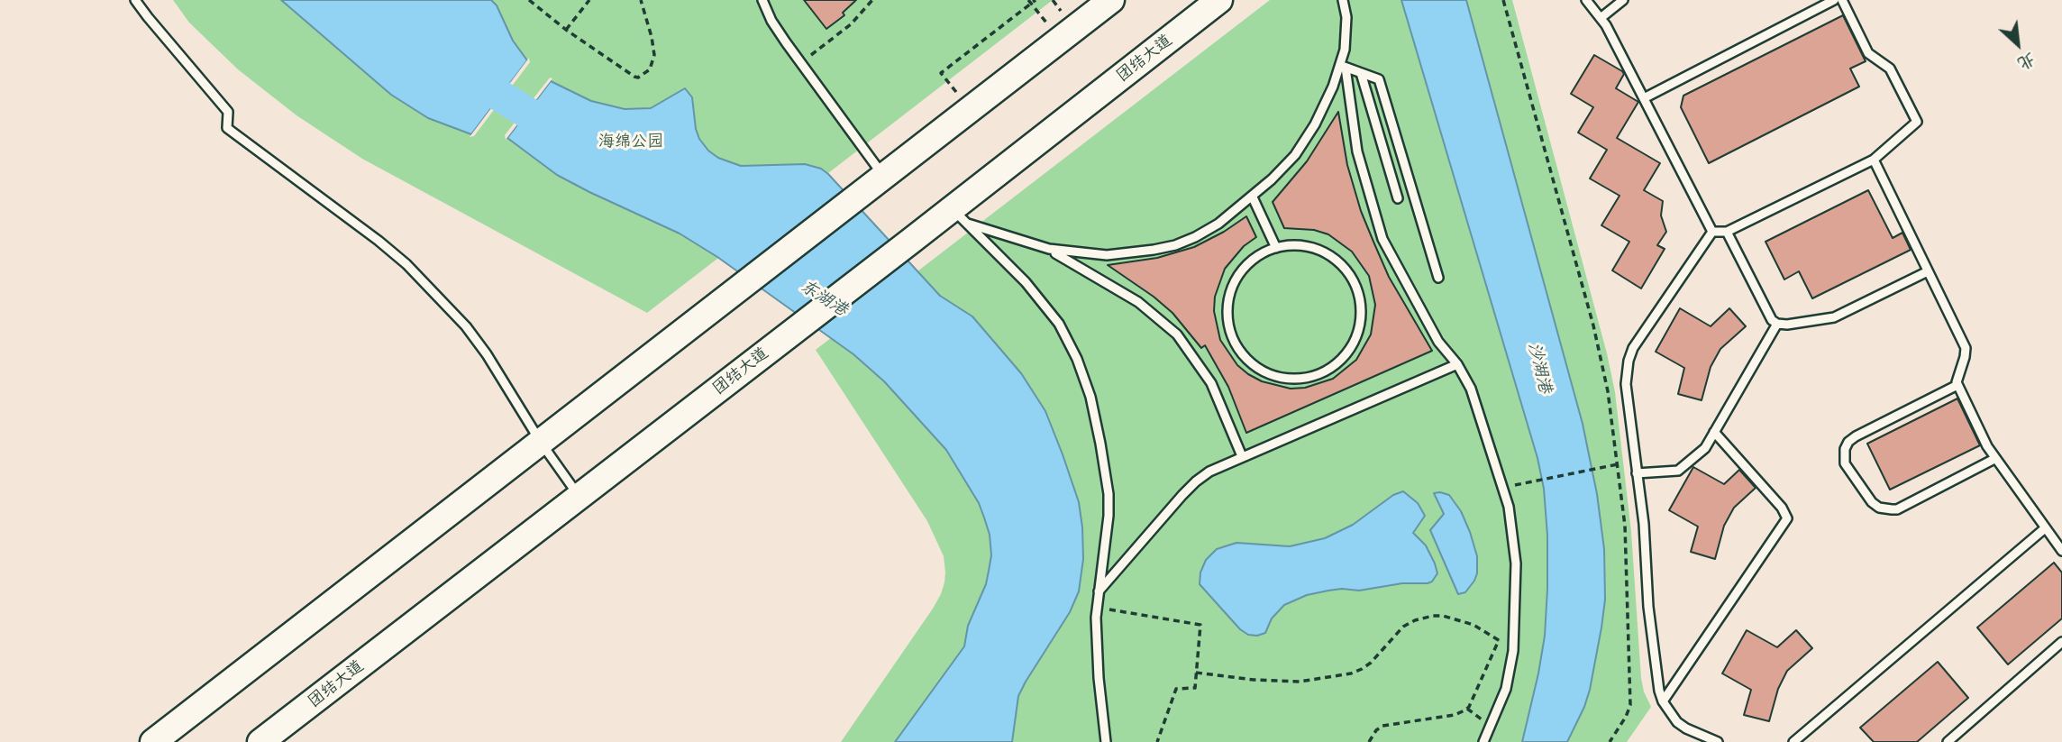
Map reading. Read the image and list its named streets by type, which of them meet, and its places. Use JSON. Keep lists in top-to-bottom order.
{
  "streets": {
    "main road": ["团结大道"]
  },
  "water": ["东湖港", "沙湖港"],
  "parks": ["海绵公园"],
  "north": "bottom right"
}
